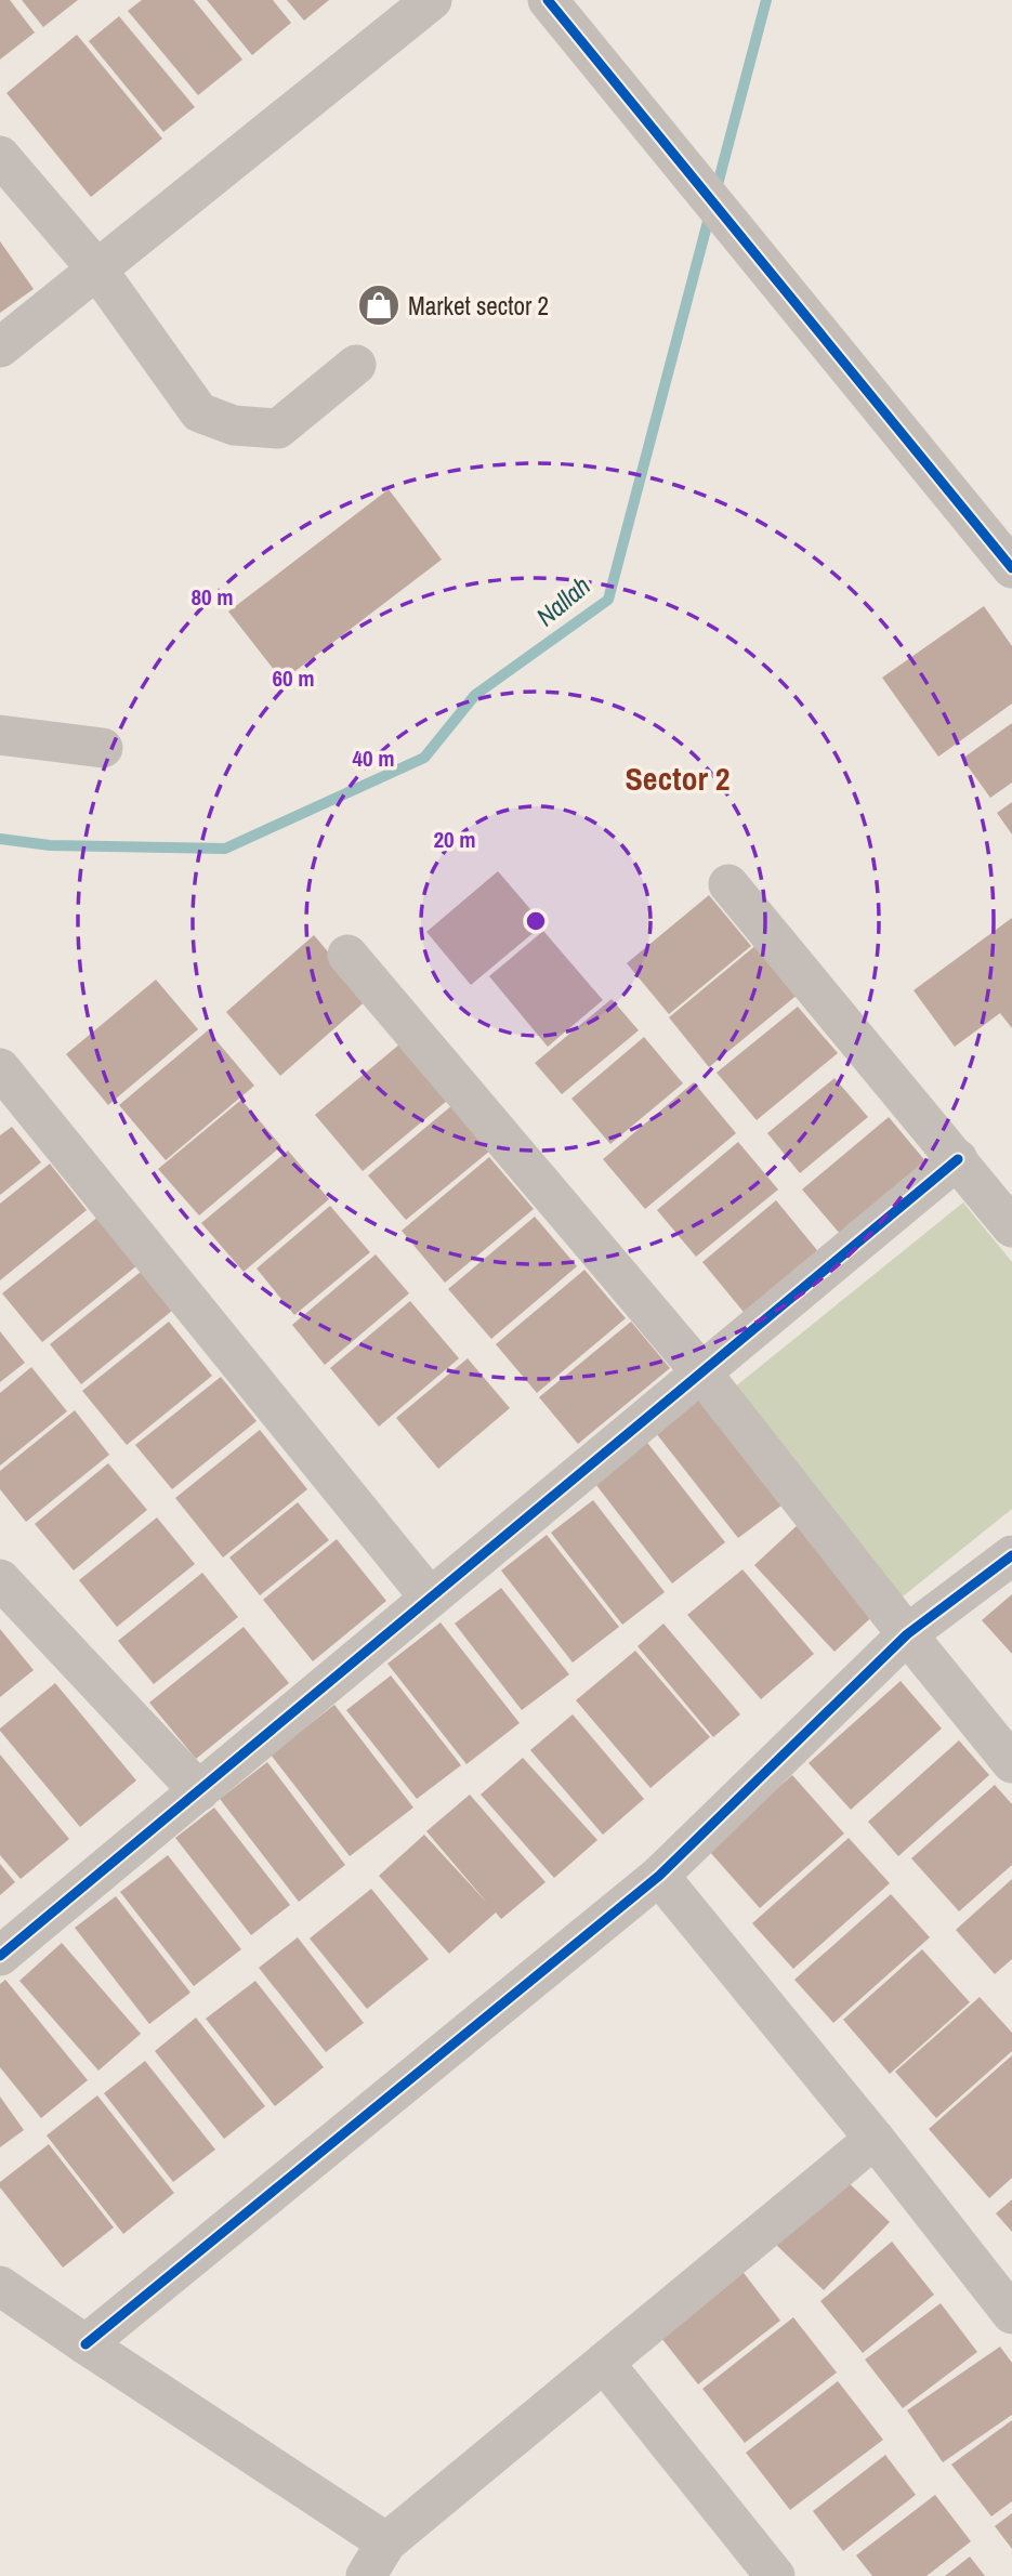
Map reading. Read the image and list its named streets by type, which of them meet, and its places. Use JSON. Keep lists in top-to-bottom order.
{
  "districts": ["Sector 2"],
  "water": ["Nallah"],
  "places": {
    "shop": ["Market sector 2"]
  },
  "rings": [
    "80 m",
    "60 m",
    "40 m",
    "20 m"
  ]
}
